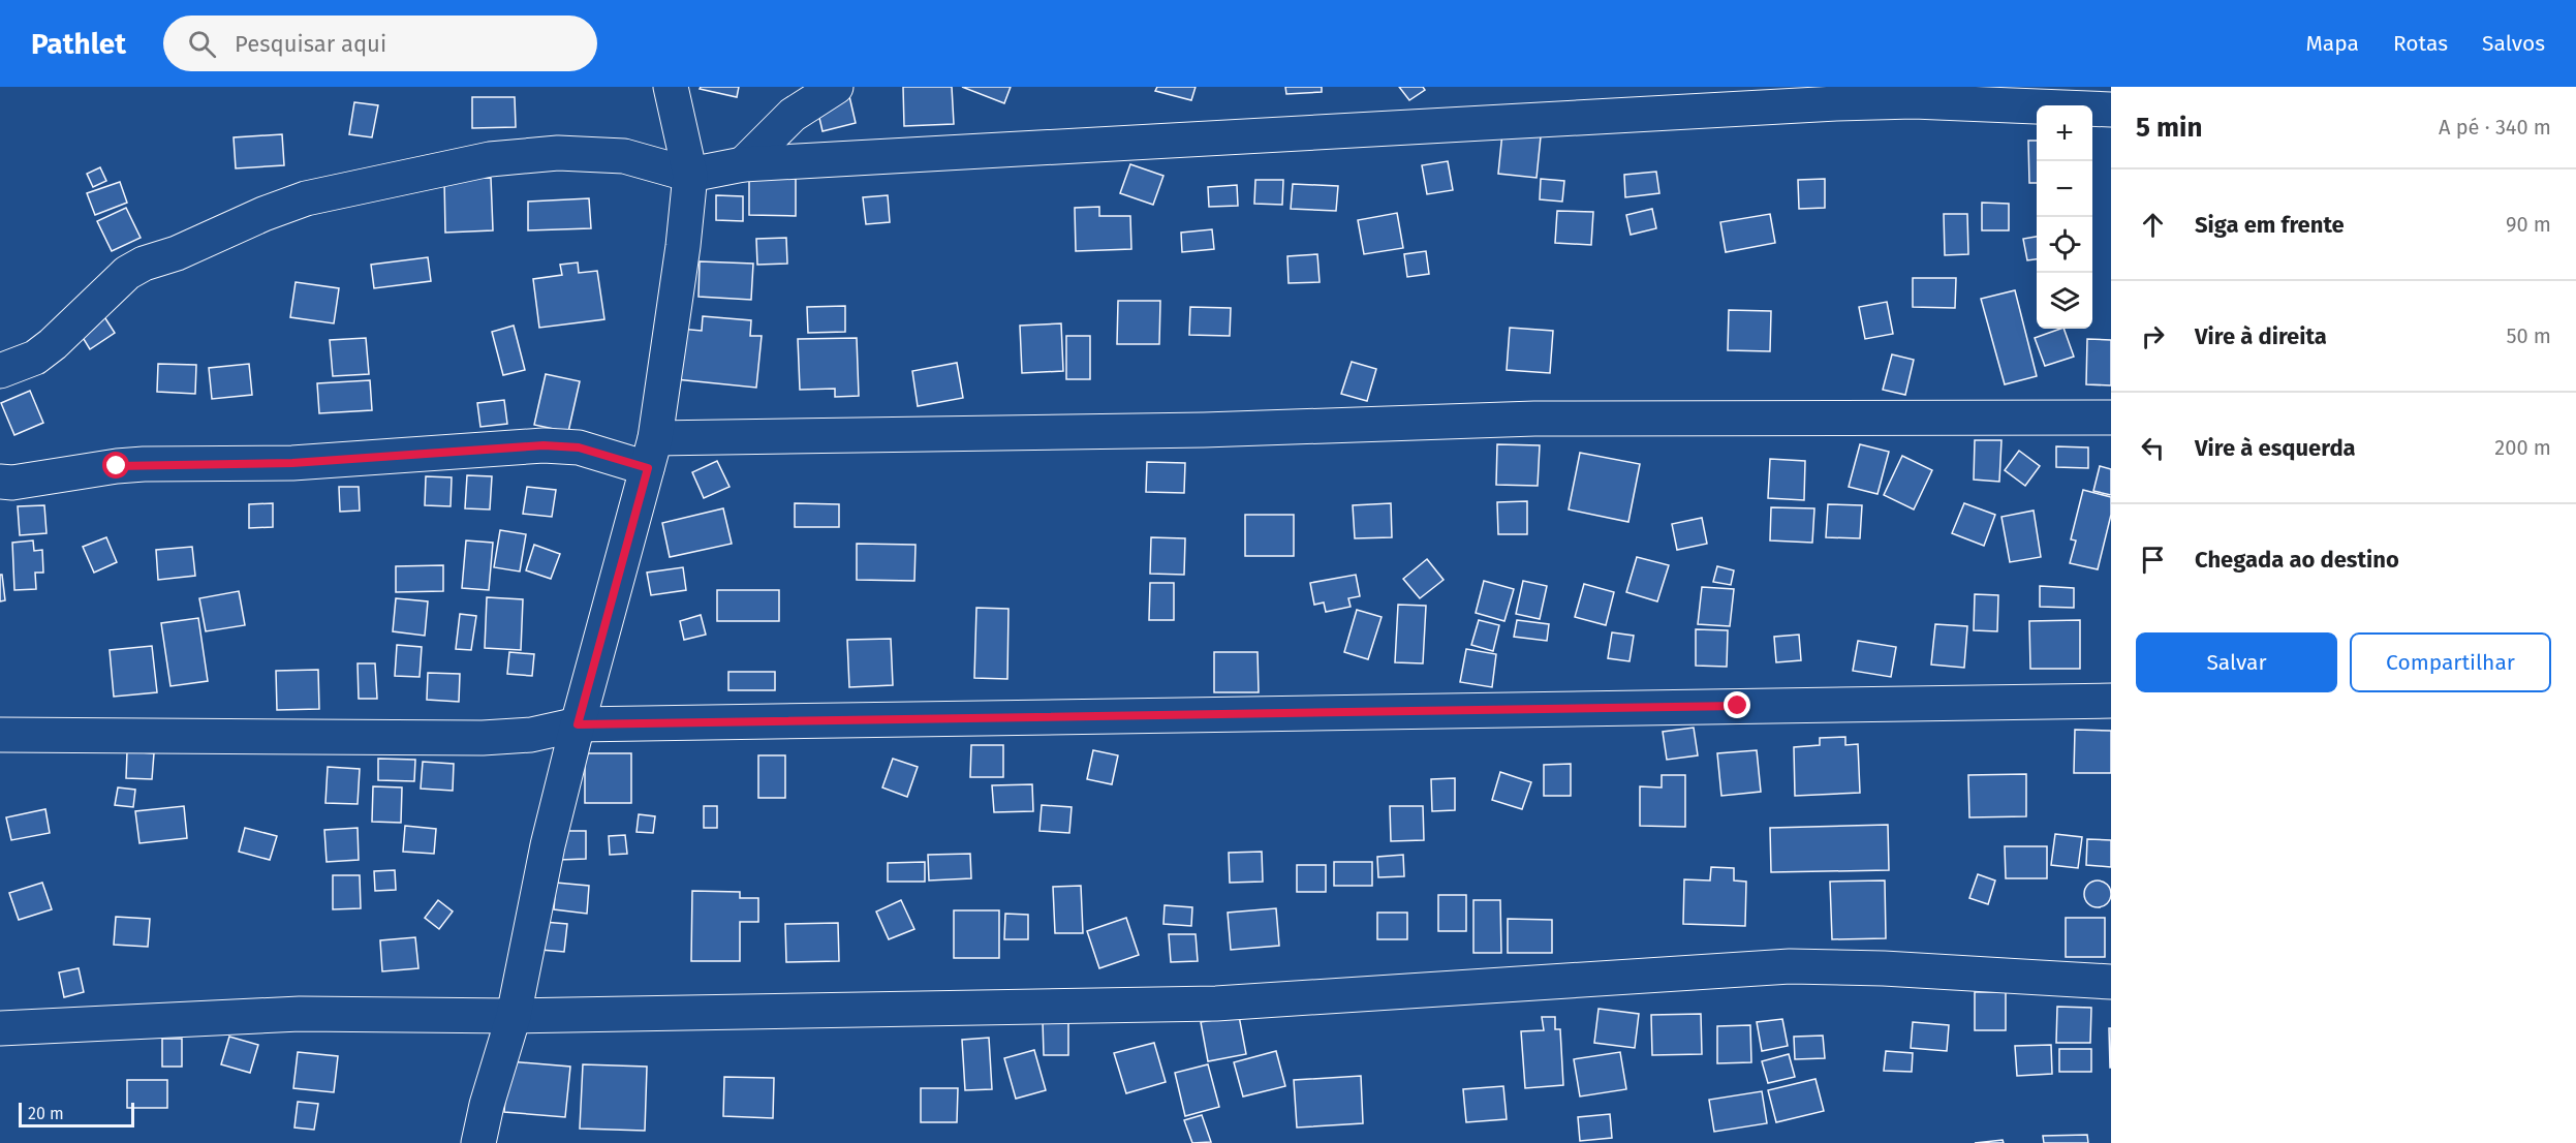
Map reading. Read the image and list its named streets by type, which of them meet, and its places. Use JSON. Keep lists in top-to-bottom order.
{
  "scale_bar": "20 m",
  "page": {
    "header": "Pathlet",
    "search": "Pesquisar aqui",
    "nav": ["Mapa", "Rotas", "Salvos"],
    "heading": ["5 min", "A pé · 340 m"],
    "map_buttons": ["+", "−"],
    "list": [
      ["Siga em frente", "90 m"],
      ["Vire à direita", "50 m"],
      ["Vire à esquerda", "200 m"],
      "Chegada ao destino"
    ],
    "buttons": ["Salvar", "Compartilhar"],
    "scale": "20 m"
  }
}
